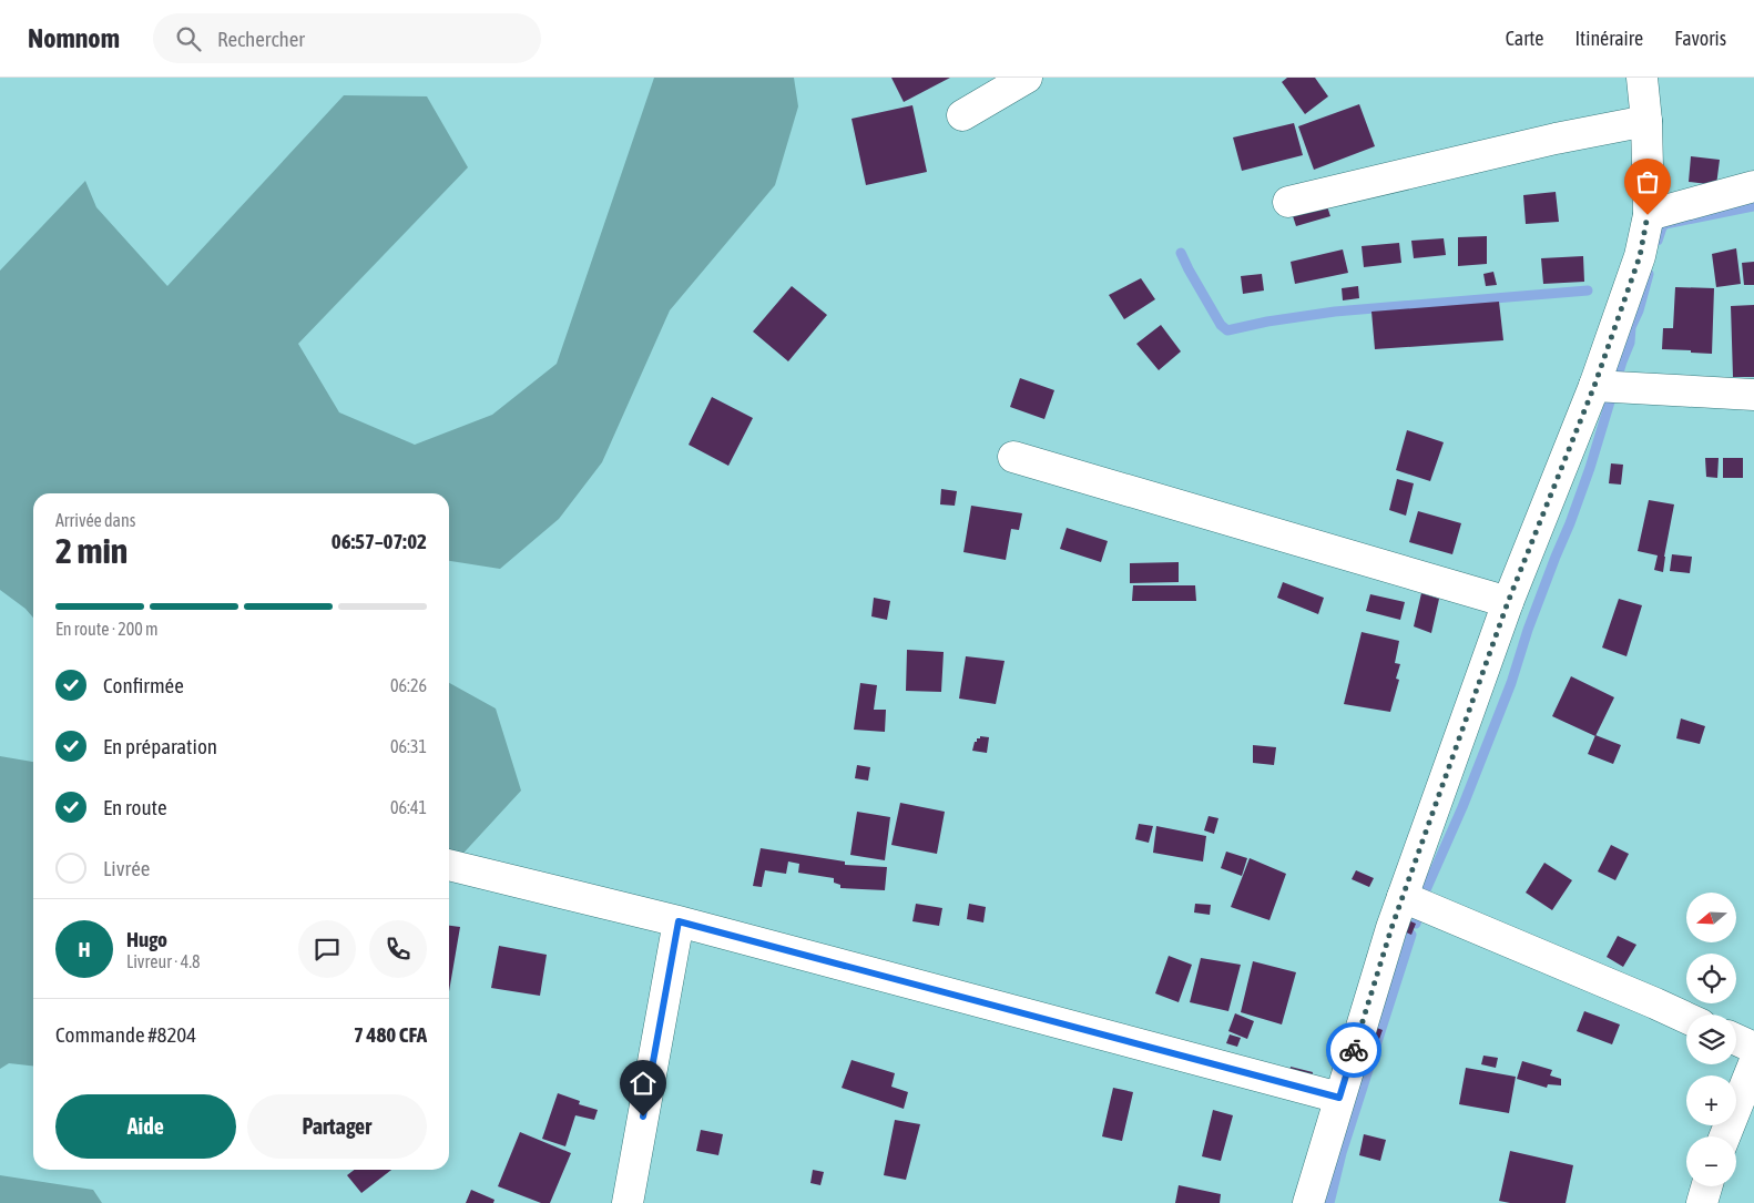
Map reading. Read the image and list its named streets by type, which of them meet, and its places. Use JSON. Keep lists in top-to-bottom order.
{
  "north": "left",
  "page": {
    "header": "Nomnom",
    "search": "Rechercher",
    "nav": ["Carte", "Itinéraire", "Favoris"],
    "heading": ["2 min", "Arrivée dans", "06:57–07:02"],
    "panel": [
      "Hugo",
      "Livreur · 4.8",
      "Commande #8204",
      "7 480 CFA"
    ],
    "bar": "En route · 200 m",
    "list": [
      ["Confirmée", "06:26"],
      ["En préparation", "06:31"],
      ["En route", "06:41"],
      "Livrée"
    ],
    "map_buttons": ["+", "−"],
    "round": "H",
    "buttons": ["Aide", "Partager"]
  }
}
